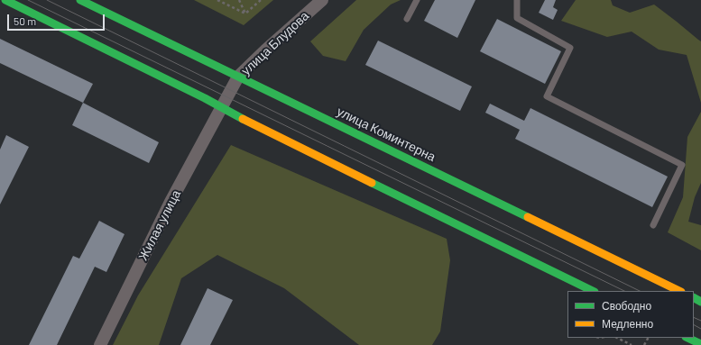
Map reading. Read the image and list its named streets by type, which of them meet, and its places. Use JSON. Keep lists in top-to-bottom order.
{
  "streets": {
    "street": ["улица Блудова", "улица Коминтерна", "Жилая улица"]
  },
  "crossings": [
    ["улица Блудова", "улица Коминтерна"],
    ["улица Блудова", "Жилая улица"]
  ],
  "legend": ["Свободно", "Медленно"],
  "scale_bar": "50 m"
}
